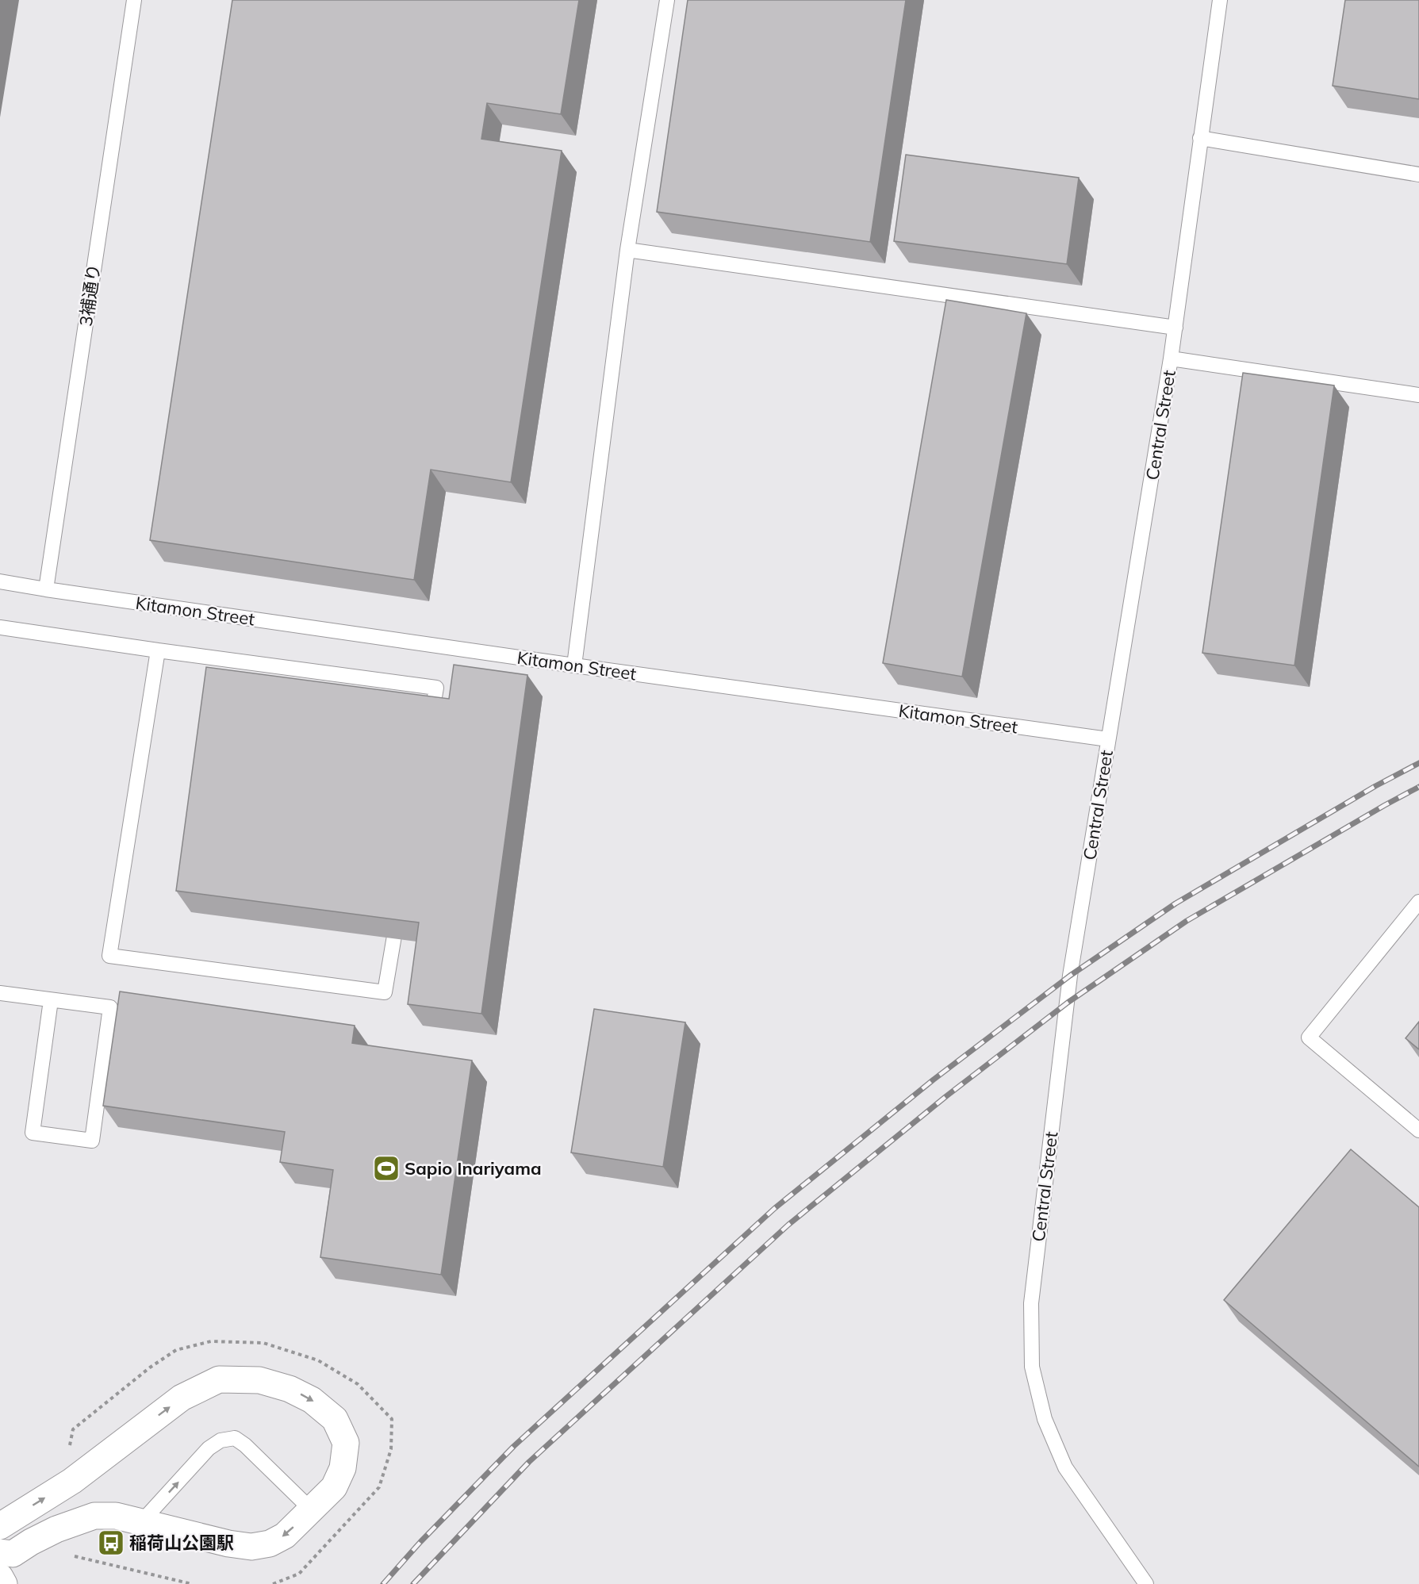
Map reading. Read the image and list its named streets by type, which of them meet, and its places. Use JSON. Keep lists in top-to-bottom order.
{
  "streets": {
    "lane": ["3補通り", "Central Street", "Kitamon Street"]
  },
  "crossings": [
    ["3補通り", "Kitamon Street"],
    ["Central Street", "Kitamon Street"]
  ],
  "places": {
    "sports": ["Sapio Inariyama"],
    "bus stop": ["稲荷山公園駅"]
  }
}
